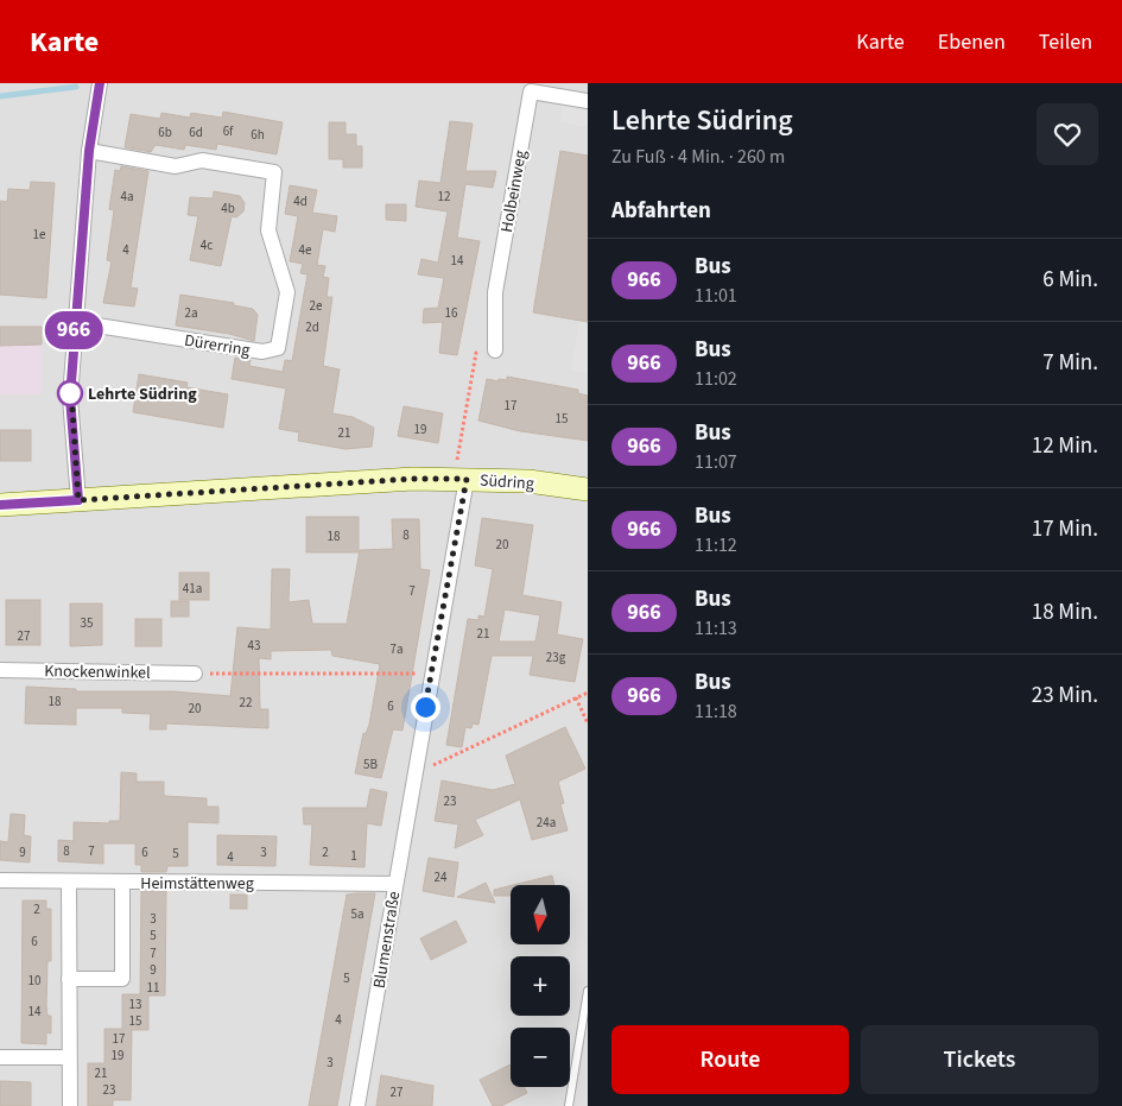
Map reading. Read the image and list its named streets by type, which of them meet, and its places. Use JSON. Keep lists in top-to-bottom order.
{
  "streets": {
    "street": [
      "Holbeinweg",
      "Dürerring",
      "Südring",
      "Knockenwinkel",
      "Heimstättenweg",
      "Blumenstraße"
    ]
  },
  "crossings": [
    ["Südring", "Blumenstraße"],
    ["Heimstättenweg", "Blumenstraße"]
  ],
  "places": ["Lehrte Südring"],
  "lines": ["bus line 966"],
  "house_numbers": [
    "6f",
    "6b",
    "6d",
    "6h",
    "4a",
    "12",
    "4d",
    "4b",
    "1e",
    "4c",
    "4",
    "4e",
    "14",
    "2e",
    "2a",
    "16",
    "2d",
    "17",
    "15",
    "19",
    "21",
    "8",
    "18",
    "20",
    "41a",
    "7",
    "35",
    "21",
    "27",
    "43",
    "7a",
    "23g",
    "18",
    "22",
    "6",
    "20",
    "5B",
    "23",
    "24a",
    "8",
    "7",
    "9",
    "6",
    "3",
    "2",
    "5",
    "1",
    "4",
    "24",
    "2",
    "5a",
    "3",
    "5",
    "6",
    "7",
    "9",
    "5",
    "10",
    "11",
    "13",
    "14",
    "4",
    "15",
    "17",
    "19",
    "3",
    "21",
    "23",
    "27"
  ],
  "north": "bottom",
  "page": {
    "header": "Karte",
    "nav": ["Karte", "Ebenen", "Teilen"],
    "on_map": "966",
    "heading": [
      ["Lehrte Südring", "Zu Fuß · 4 Min. · 260 m"],
      "Abfahrten"
    ],
    "list": [
      {
        "mark": "966",
        "name": "Bus",
        "note": "11:01",
        "value": "6 Min."
      },
      {
        "mark": "966",
        "name": "Bus",
        "note": "11:02",
        "value": "7 Min."
      },
      {
        "mark": "966",
        "name": "Bus",
        "note": "11:07",
        "value": "12 Min."
      },
      {
        "mark": "966",
        "name": "Bus",
        "note": "11:12",
        "value": "17 Min."
      },
      {
        "mark": "966",
        "name": "Bus",
        "note": "11:13",
        "value": "18 Min."
      },
      {
        "mark": "966",
        "name": "Bus",
        "note": "11:18",
        "value": "23 Min."
      }
    ],
    "map_buttons": ["+", "−"],
    "buttons": ["Route", "Tickets"]
  }
}
